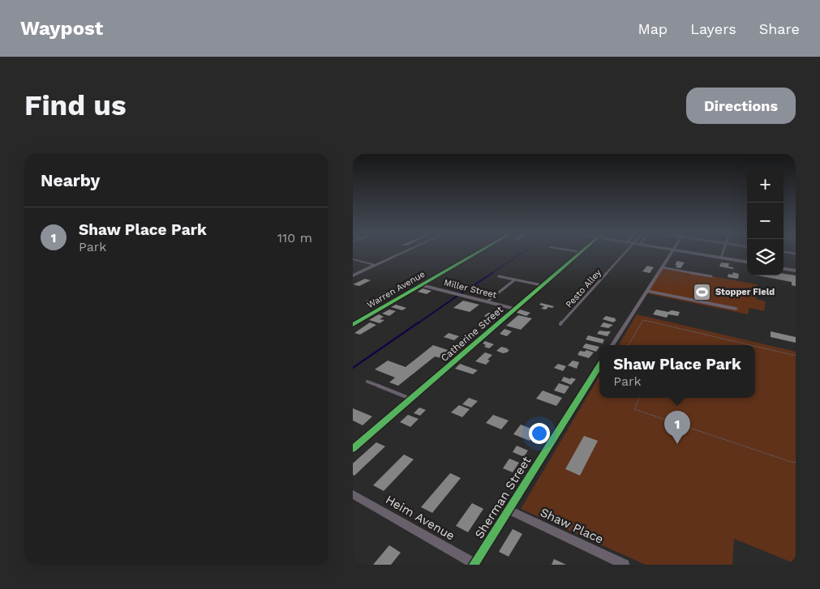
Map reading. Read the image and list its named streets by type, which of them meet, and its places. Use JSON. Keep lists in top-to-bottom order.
{
  "streets": {
    "street": [
      "Miller Street",
      "Warren Avenue",
      "Catherine Street",
      "Sherman Street",
      "Heim Avenue",
      "Shaw Place"
    ],
    "lane": ["Pesto Alley"]
  },
  "crossings": [
    ["Miller Street", "Warren Avenue"],
    ["Miller Street", "Catherine Street"],
    ["Sherman Street", "Heim Avenue"],
    ["Sherman Street", "Shaw Place"]
  ],
  "places": {
    "sports": ["Stopper Field"]
  },
  "page": {
    "header": "Waypost",
    "nav": ["Map", "Layers", "Share"],
    "buttons": "Directions",
    "title": "Find us",
    "heading": "Nearby",
    "map_buttons": ["+", "−"],
    "list": [
      {
        "mark": "1",
        "name": "Shaw Place Park",
        "note": "Park",
        "value": "110 m"
      }
    ],
    "popup": ["Shaw Place Park", "Park"],
    "pins": "1"
  }
}
